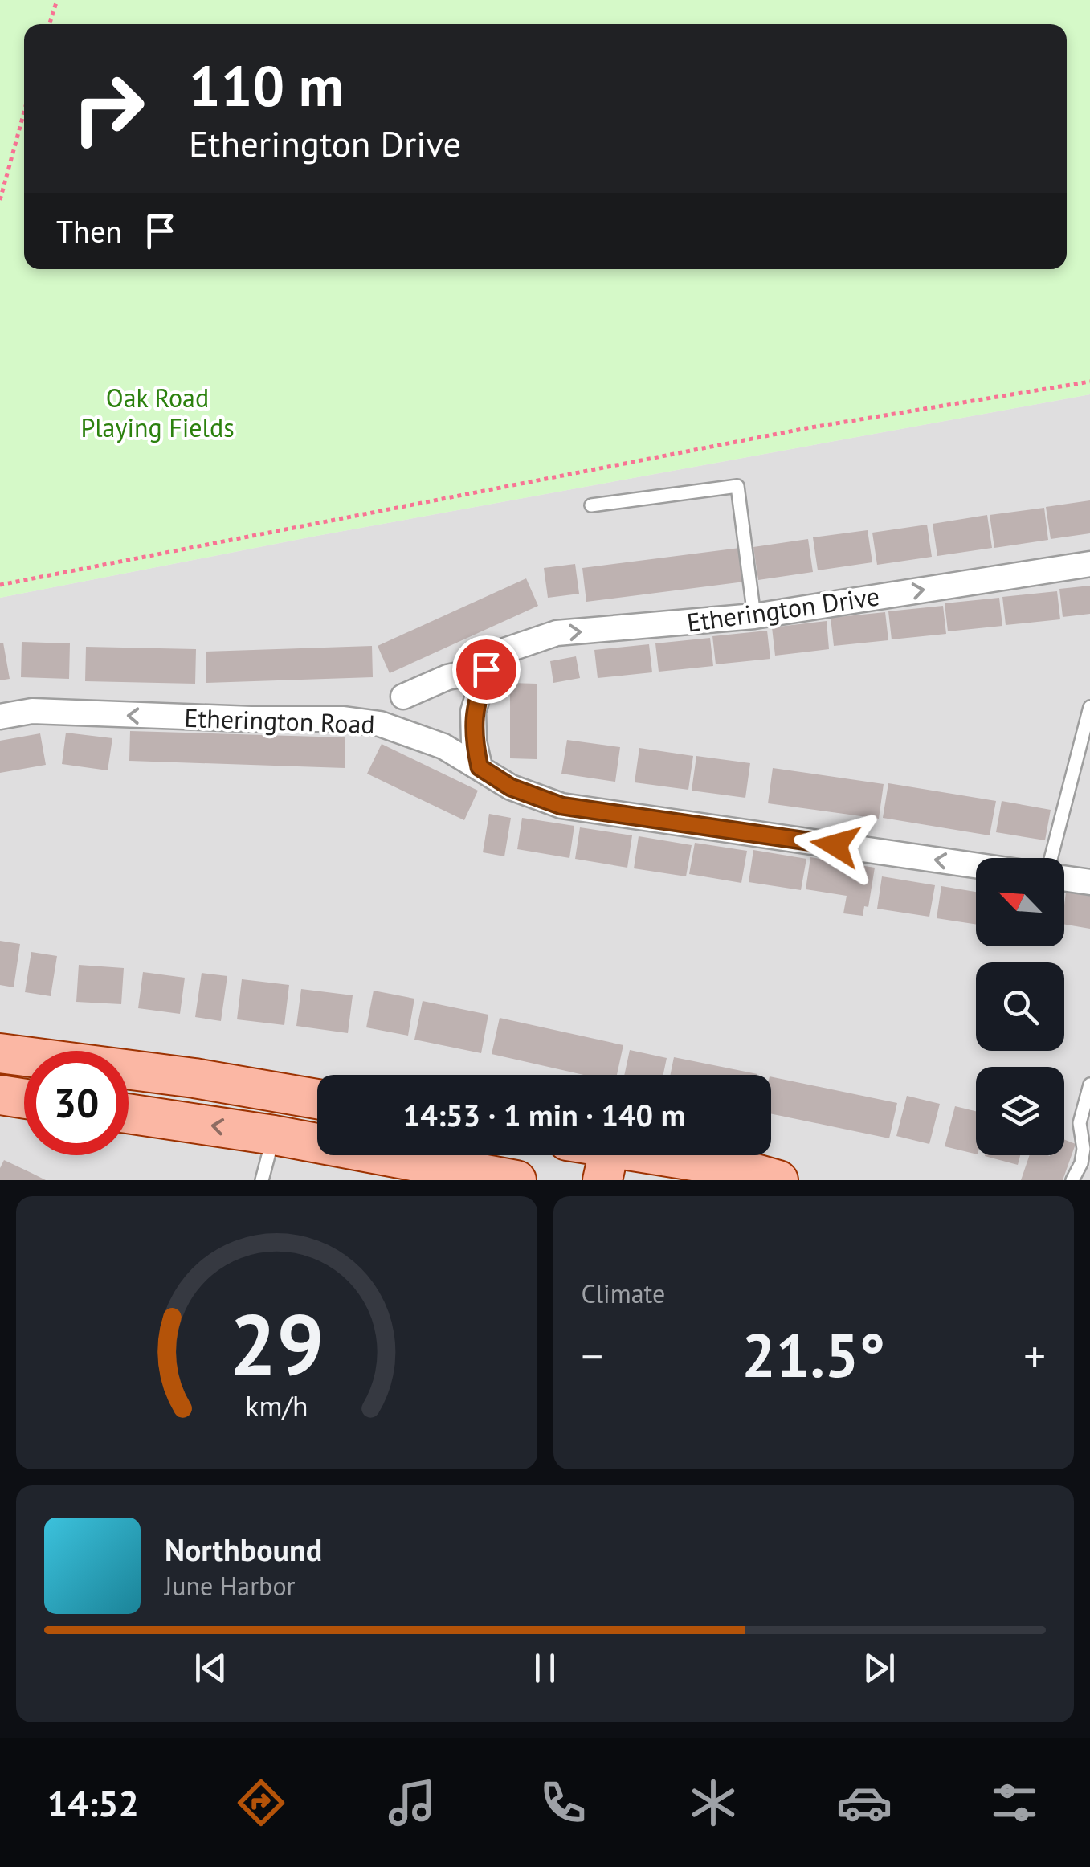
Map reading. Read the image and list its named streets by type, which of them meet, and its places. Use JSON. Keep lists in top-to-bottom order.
{
  "streets": {
    "street": ["Etherington Drive", "Etherington Road"]
  },
  "one_way": ["Etherington Drive", "Etherington Road"],
  "parks": ["Oak Road Playing Fields"],
  "north": "top left",
  "page": {
    "turn": ["110 m", "Etherington Drive"],
    "then": "Then",
    "limit": "30",
    "trip": "14:53 · 1 min · 140 m",
    "tile": "Climate",
    "heat": ["−", "21.5°", "+"],
    "song": ["Northbound", "June Harbor"],
    "tabs": "14:52",
    "gauge": ["29", "km/h"]
  }
}
